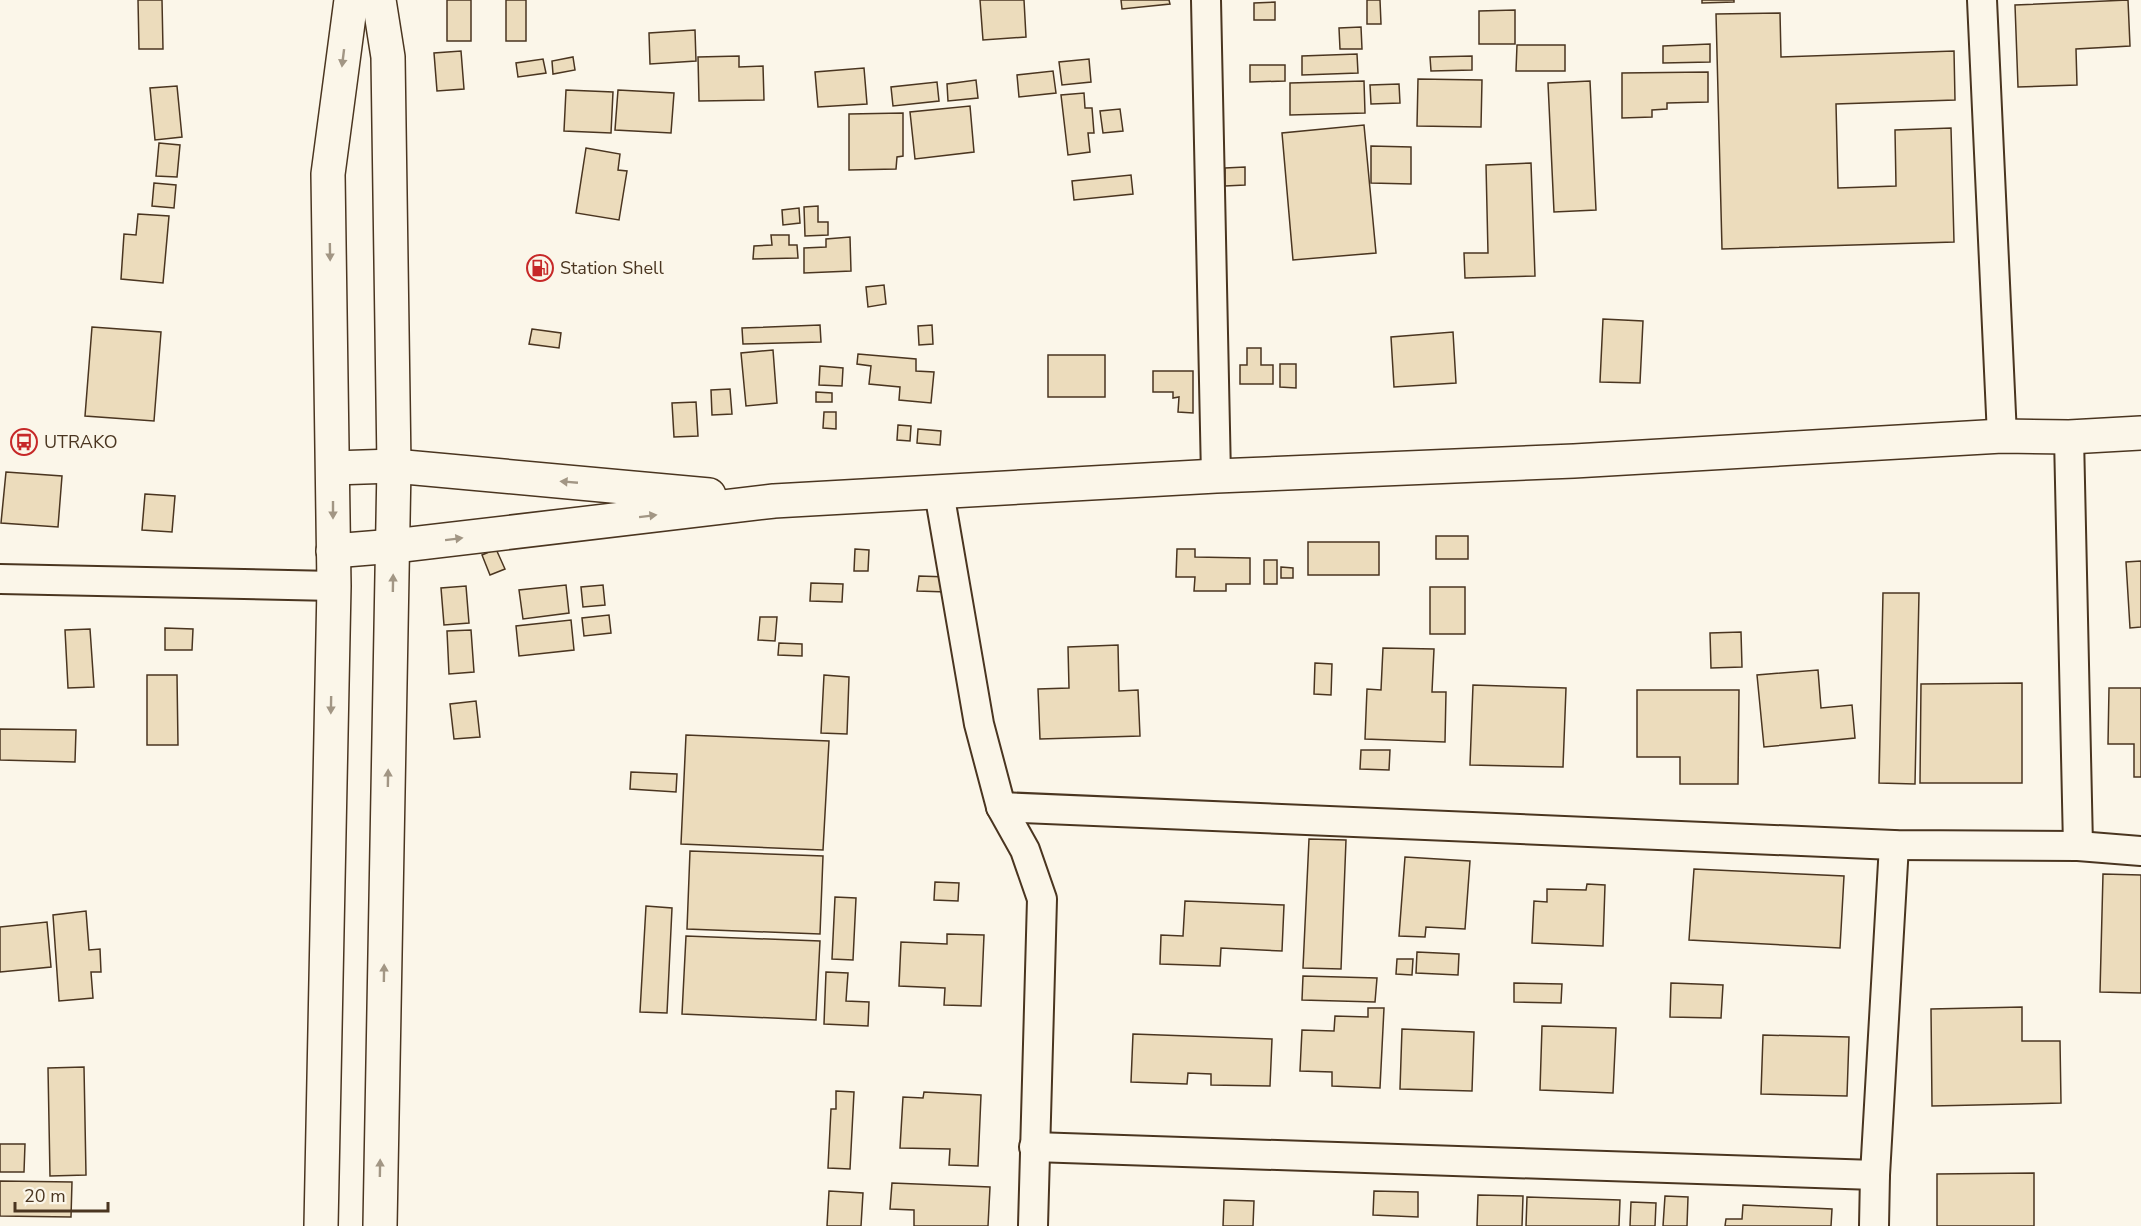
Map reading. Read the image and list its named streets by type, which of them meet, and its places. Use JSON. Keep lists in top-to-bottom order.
{
  "places": {
    "fuel station": ["Station Shell"],
    "bus stop": ["UTRAKO"]
  },
  "scale_bar": "20 m"
}
